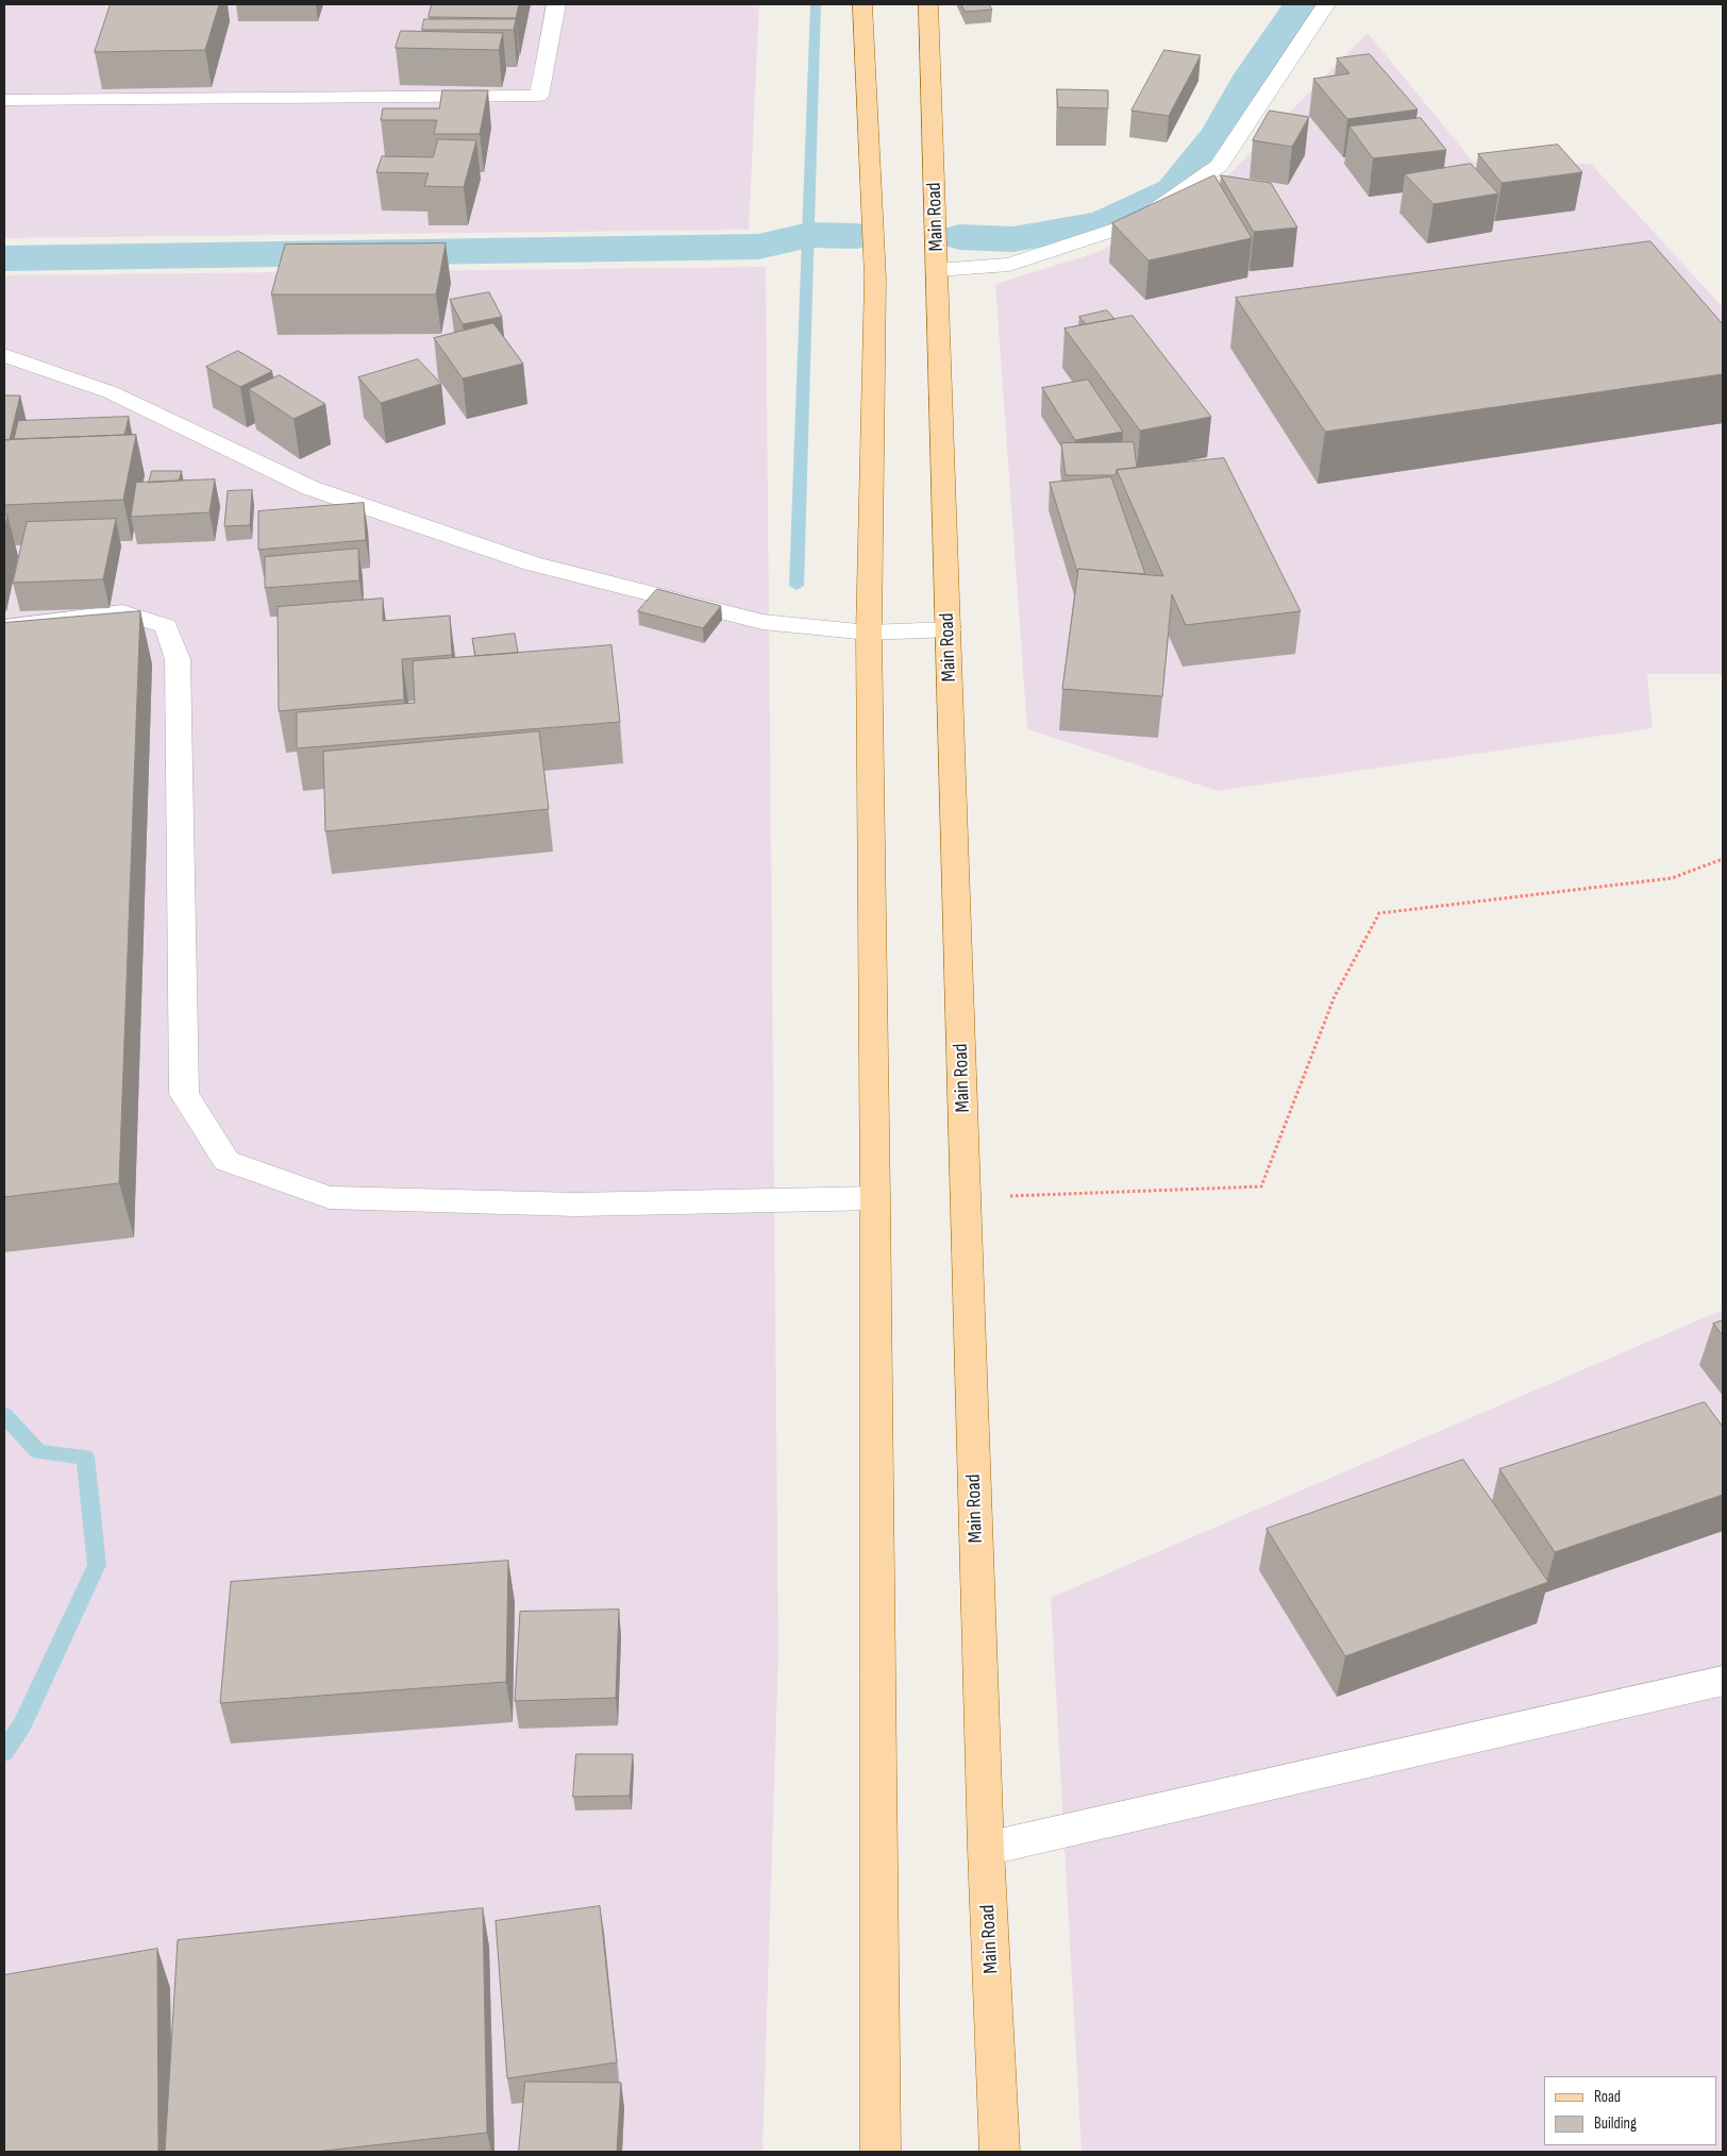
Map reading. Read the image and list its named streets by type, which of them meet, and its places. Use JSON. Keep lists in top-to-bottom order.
{
  "streets": {
    "main road": ["Main Road"]
  },
  "legend": ["Road", "Building"]
}
